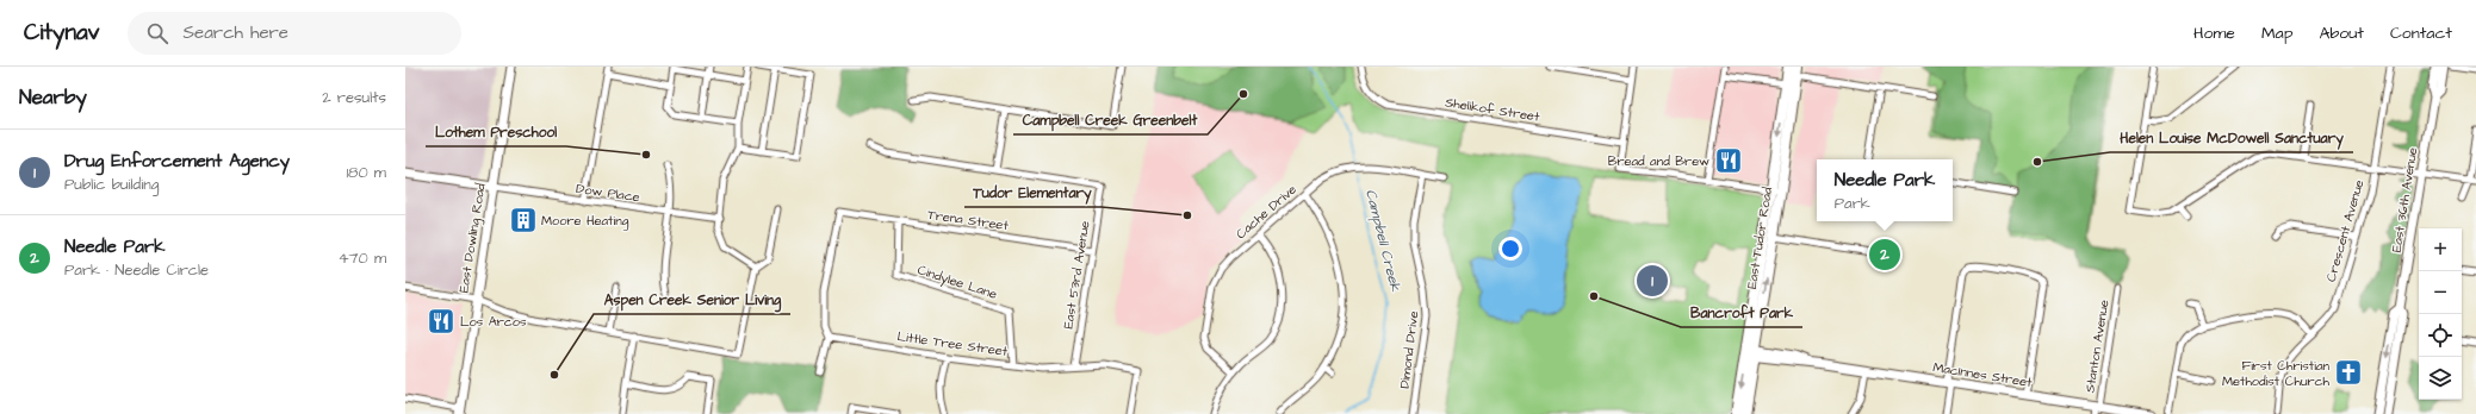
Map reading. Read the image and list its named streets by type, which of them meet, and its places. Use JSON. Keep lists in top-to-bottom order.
{
  "streets": {
    "main road": [
      "East 36th Avenue",
      "East Dowling Road",
      "East Tudor Road",
      "MacInnes Street"
    ],
    "street": [
      "Shelikof Street",
      "Dow Place",
      "Cache Drive",
      "Trena Street",
      "Crescent Avenue",
      "East 53rd Avenue",
      "Cindylee Lane",
      "Little Tree Street",
      "Stanton Avenue",
      "Dimond Drive"
    ]
  },
  "crossings": [
    ["Dow Place", "East Dowling Road"],
    ["Cache Drive", "Dimond Drive"],
    ["Trena Street", "East 53rd Avenue"],
    ["Trena Street", "Cindylee Lane"],
    ["Trena Street", "Little Tree Street"],
    ["East Tudor Road", "MacInnes Street"],
    ["East 53rd Avenue", "Little Tree Street"],
    ["Cindylee Lane", "Little Tree Street"],
    ["Stanton Avenue", "MacInnes Street"]
  ],
  "water": ["Campbell Creek"],
  "places": {
    "other": [
      "Campbell Creek Greenbelt",
      "Lothem Preschool",
      "Helen Louise McDowell Sanctuary",
      "Tudor Elementary",
      "Bancroft Park",
      "Aspen Creek Senior Living"
    ],
    "restaurant": ["Bread and Brew", "Los Arcos"],
    "building": ["Moore Heating"],
    "church": ["First Christian Methodist Church"]
  },
  "page": {
    "header": "Citynav",
    "search": "Search here",
    "nav": [
      "Home",
      "Map",
      "About",
      "Contact"
    ],
    "heading": ["Nearby", "2 results"],
    "list": [
      {
        "mark": "1",
        "name": "Drug Enforcement Agency",
        "note": "Public building",
        "value": "180 m"
      },
      {
        "mark": "2",
        "name": "Needle Park",
        "note": "Park · Needle Circle",
        "value": "470 m"
      }
    ],
    "popup": ["Needle Park", "Park"],
    "map_buttons": ["+", "−"],
    "pins": ["2", "1"]
  }
}
